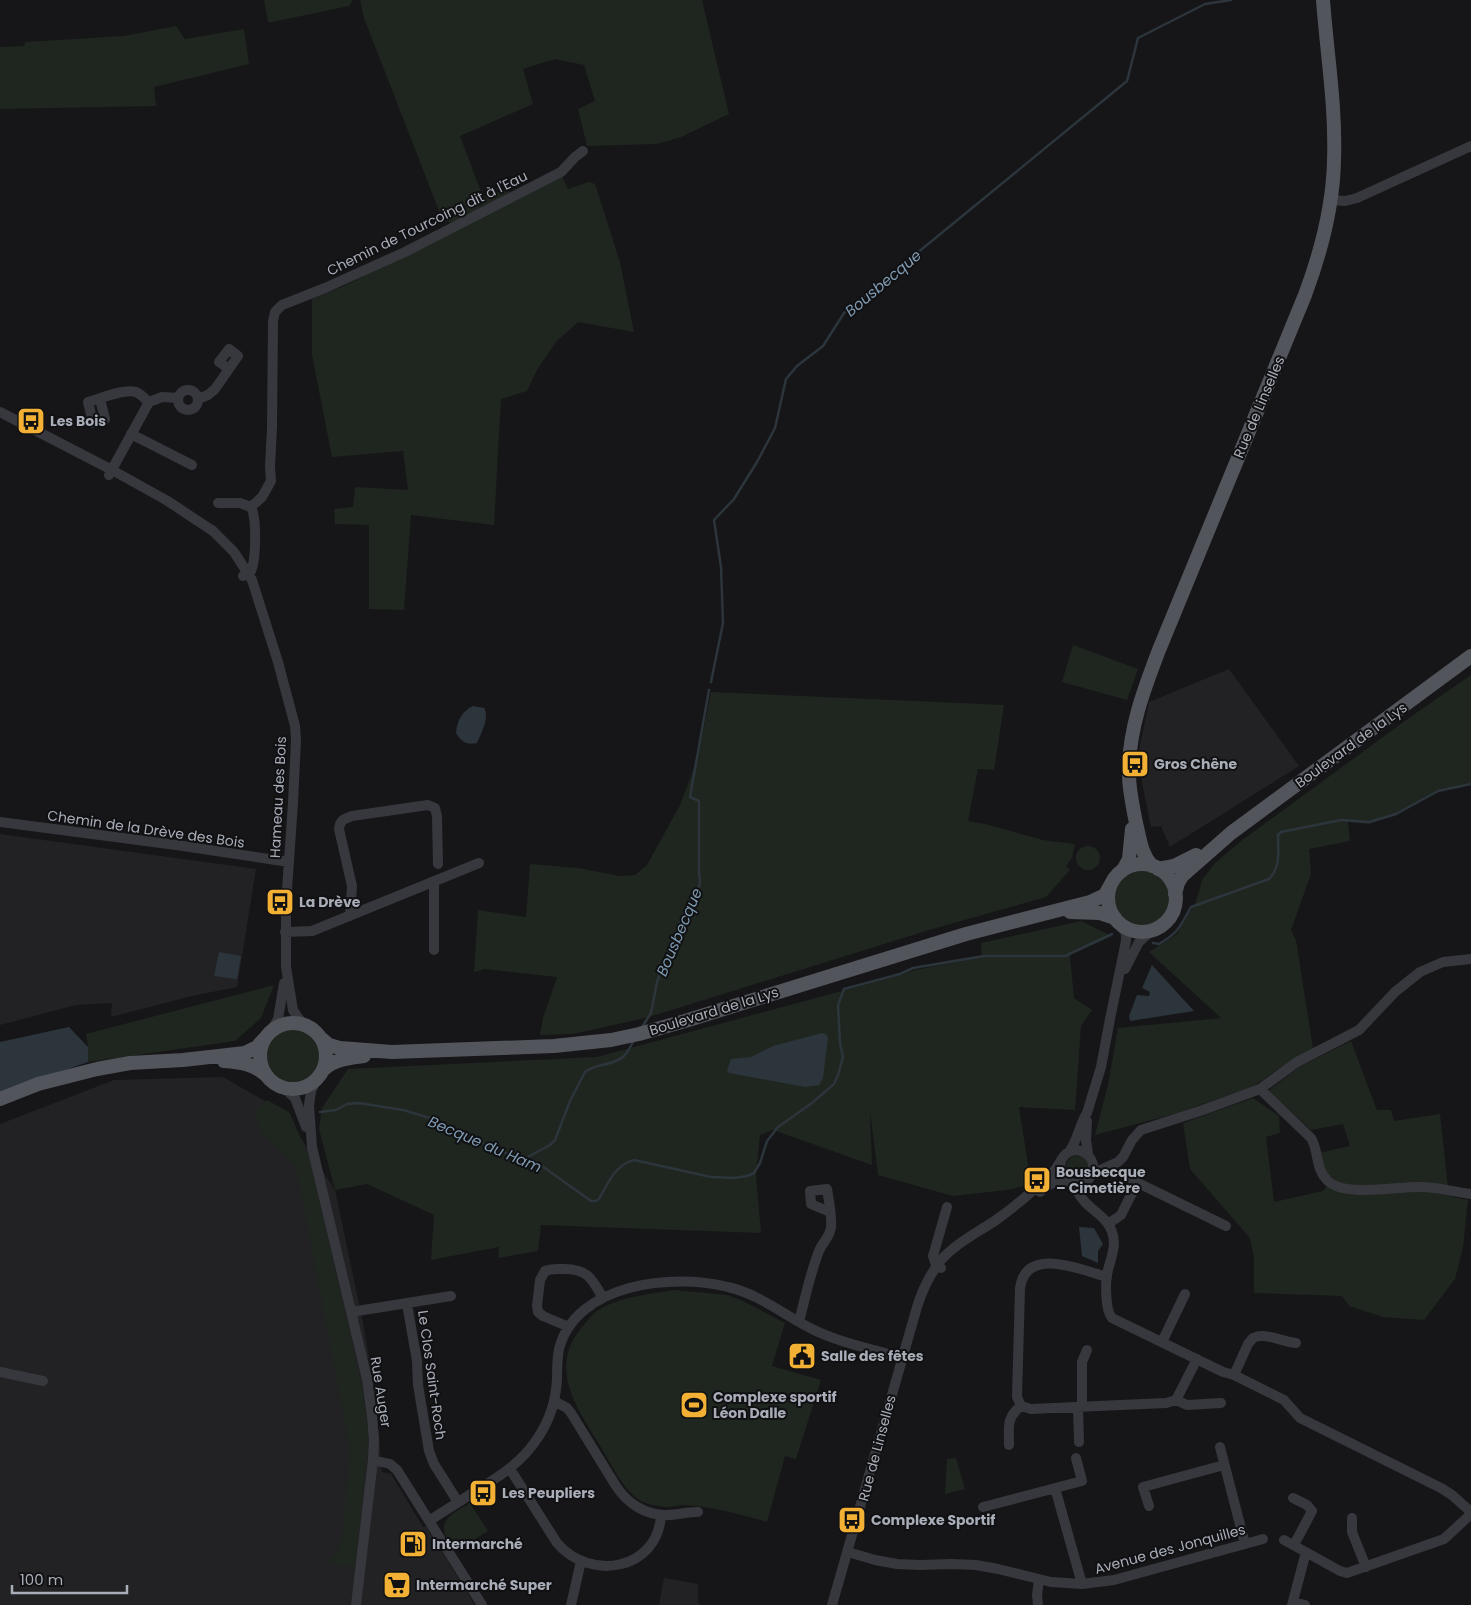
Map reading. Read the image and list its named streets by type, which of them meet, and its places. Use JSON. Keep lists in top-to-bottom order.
{
  "streets": {
    "main road": ["Rue de Linselles", "Boulevard de la Lys"],
    "street": [
      "Chemin de Tourcoing dit à l'Eau",
      "Hameau des Bois",
      "Chemin de la Drève des Bois",
      "Le Clos Saint-Roch",
      "Rue Auger",
      "Avenue des Jonquilles"
    ]
  },
  "crossings": [
    ["Rue de Linselles", "Boulevard de la Lys"],
    ["Rue de Linselles", "Avenue des Jonquilles"],
    ["Boulevard de la Lys", "Hameau des Bois"],
    ["Boulevard de la Lys", "Rue Auger"],
    ["Hameau des Bois", "Chemin de la Drève des Bois"],
    ["Hameau des Bois", "Rue Auger"],
    ["Le Clos Saint-Roch", "Rue Auger"]
  ],
  "water": ["Bousbecque", "Becque du Ham"],
  "places": {
    "bus stop": [
      "Les Bois",
      "Gros Chêne",
      "La Drève",
      "Bousbecque – Cimetière",
      "Les Peupliers",
      "Complexe Sportif"
    ],
    "public building": ["Salle des fêtes"],
    "sports": ["Complexe sportif Léon Dalle"],
    "fuel station": ["Intermarché"],
    "supermarket": ["Intermarché Super"]
  },
  "scale_bar": "100 m"
}
